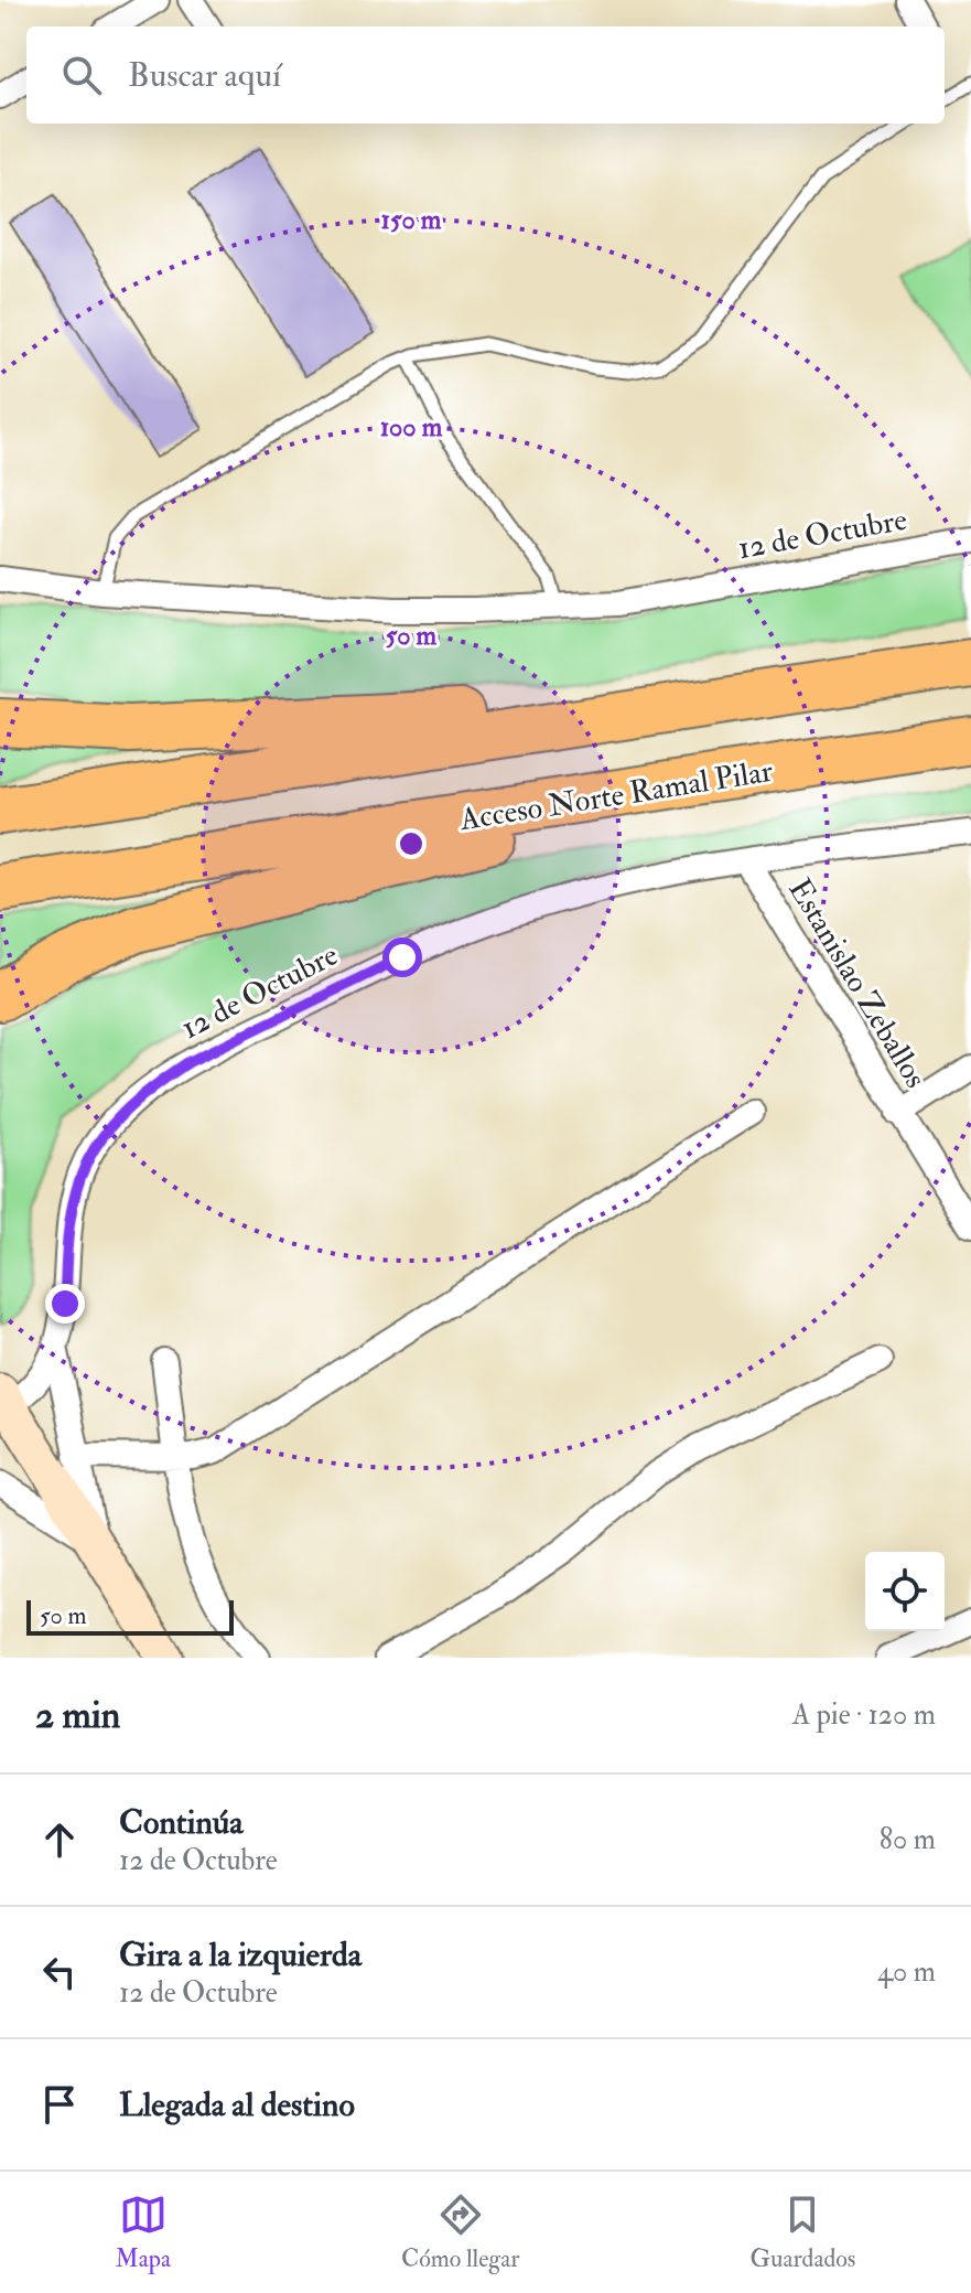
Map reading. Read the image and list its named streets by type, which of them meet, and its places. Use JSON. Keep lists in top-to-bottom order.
{
  "streets": {
    "highway": ["Acceso Norte Ramal Pilar"],
    "street": ["12 de Octubre", "Estanislao Zeballos"]
  },
  "crossings": [
    ["12 de Octubre", "Estanislao Zeballos"]
  ],
  "scale_bar": "50 m",
  "page": {
    "search": "Buscar aquí",
    "scale": "50 m",
    "heading": ["2 min", "A pie · 120 m"],
    "list": [
      ["Continúa", "12 de Octubre", "80 m"],
      ["Gira a la izquierda", "12 de Octubre", "40 m"],
      "Llegada al destino"
    ],
    "nav": ["Mapa", "Cómo llegar", "Guardados"]
  },
  "rings": ["150 m", "100 m", "50 m"]
}
